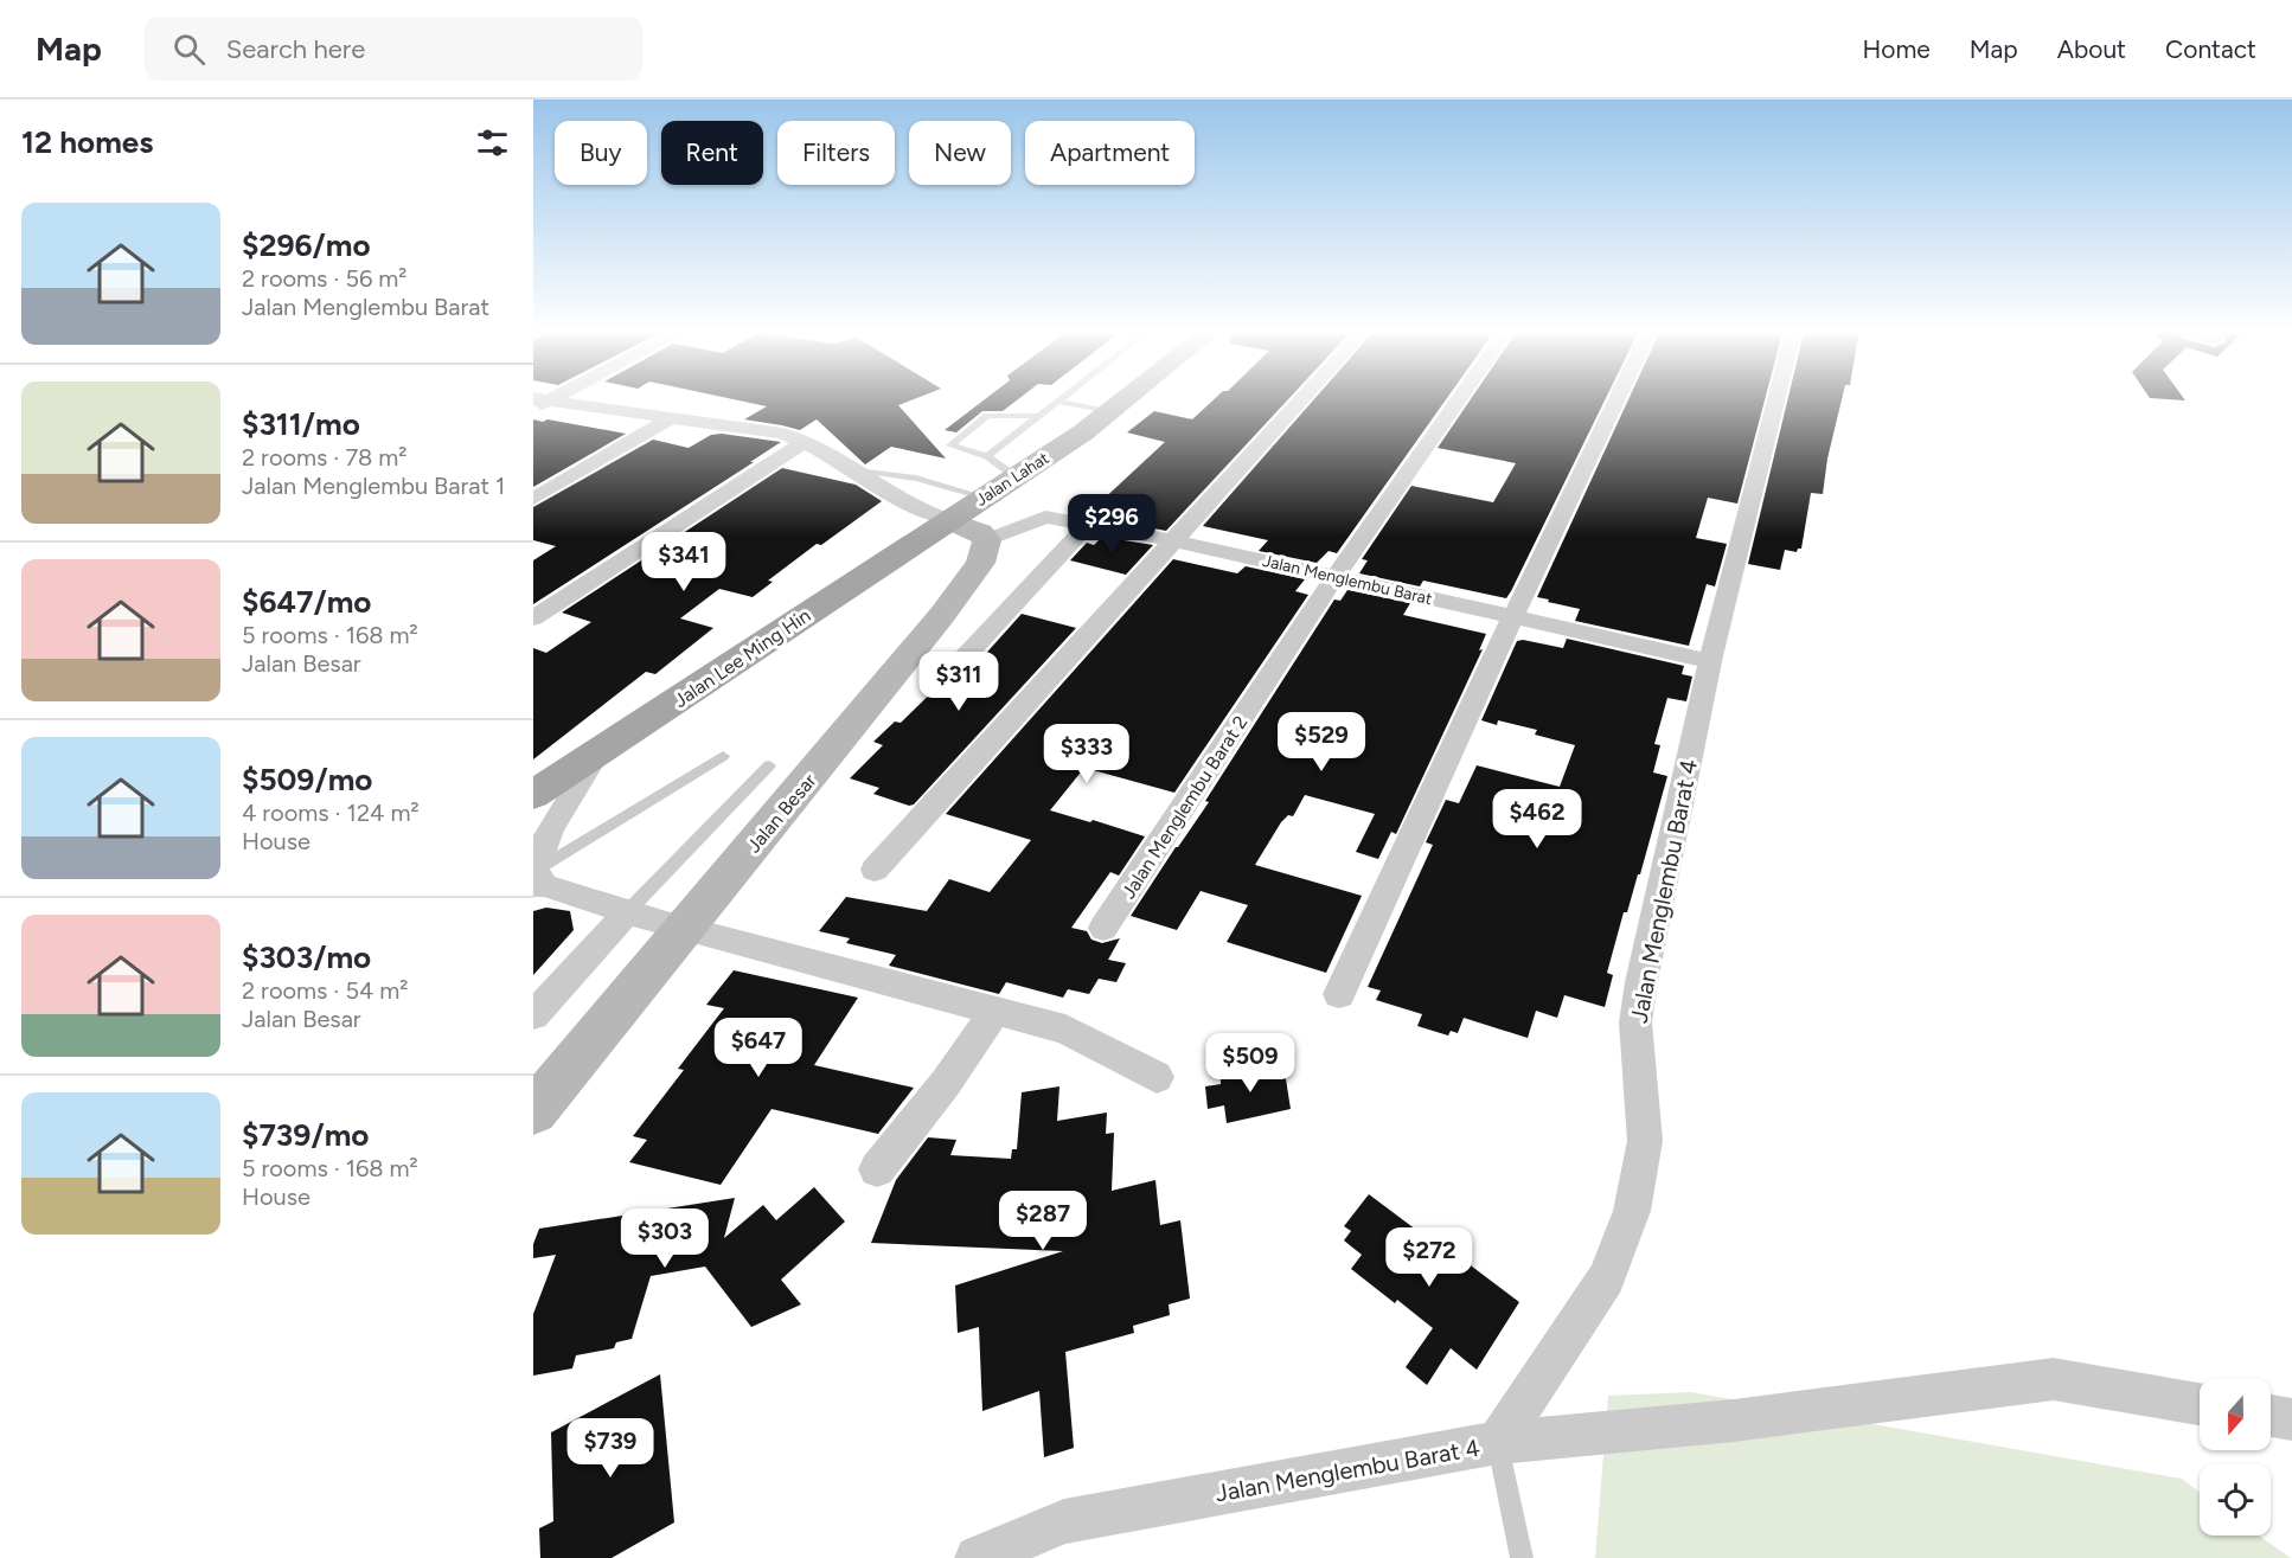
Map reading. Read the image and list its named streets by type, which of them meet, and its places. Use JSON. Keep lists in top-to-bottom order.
{
  "streets": {
    "main road": ["Jalan Lahat", "Jalan Lee Ming Hin", "Jalan Besar"],
    "street": ["Jalan Menglembu Barat", "Jalan Menglembu Barat 2", "Jalan Menglembu Barat 4"]
  },
  "crossings": [
    ["Jalan Lahat", "Jalan Lee Ming Hin"],
    ["Jalan Menglembu Barat", "Jalan Menglembu Barat 2"],
    ["Jalan Menglembu Barat", "Jalan Besar"],
    ["Jalan Menglembu Barat", "Jalan Menglembu Barat 4"]
  ],
  "north": "bottom",
  "page": {
    "header": "Map",
    "search": "Search here",
    "nav": [
      "Home",
      "Map",
      "About",
      "Contact"
    ],
    "heading": "12 homes",
    "chip": [
      "Buy",
      "Rent",
      "Filters",
      "New",
      "Apartment"
    ],
    "list": [
      {
        "name": "$296/mo",
        "note": "2 rooms · 56 m² · Jalan Menglembu Barat"
      },
      {
        "name": "$311/mo",
        "note": "2 rooms · 78 m² · Jalan Menglembu Barat 1"
      },
      {
        "name": "$647/mo",
        "note": "5 rooms · 168 m² · Jalan Besar"
      },
      {
        "name": "$509/mo",
        "note": "4 rooms · 124 m² · House"
      },
      {
        "name": "$303/mo",
        "note": "2 rooms · 54 m² · Jalan Besar"
      },
      {
        "name": "$739/mo",
        "note": "5 rooms · 168 m² · House"
      }
    ],
    "price": [
      "$296",
      "$341",
      "$311",
      "$529",
      "$333",
      "$462",
      "$647",
      "$509",
      "$287",
      "$303",
      "$272",
      "$739"
    ]
  }
}
